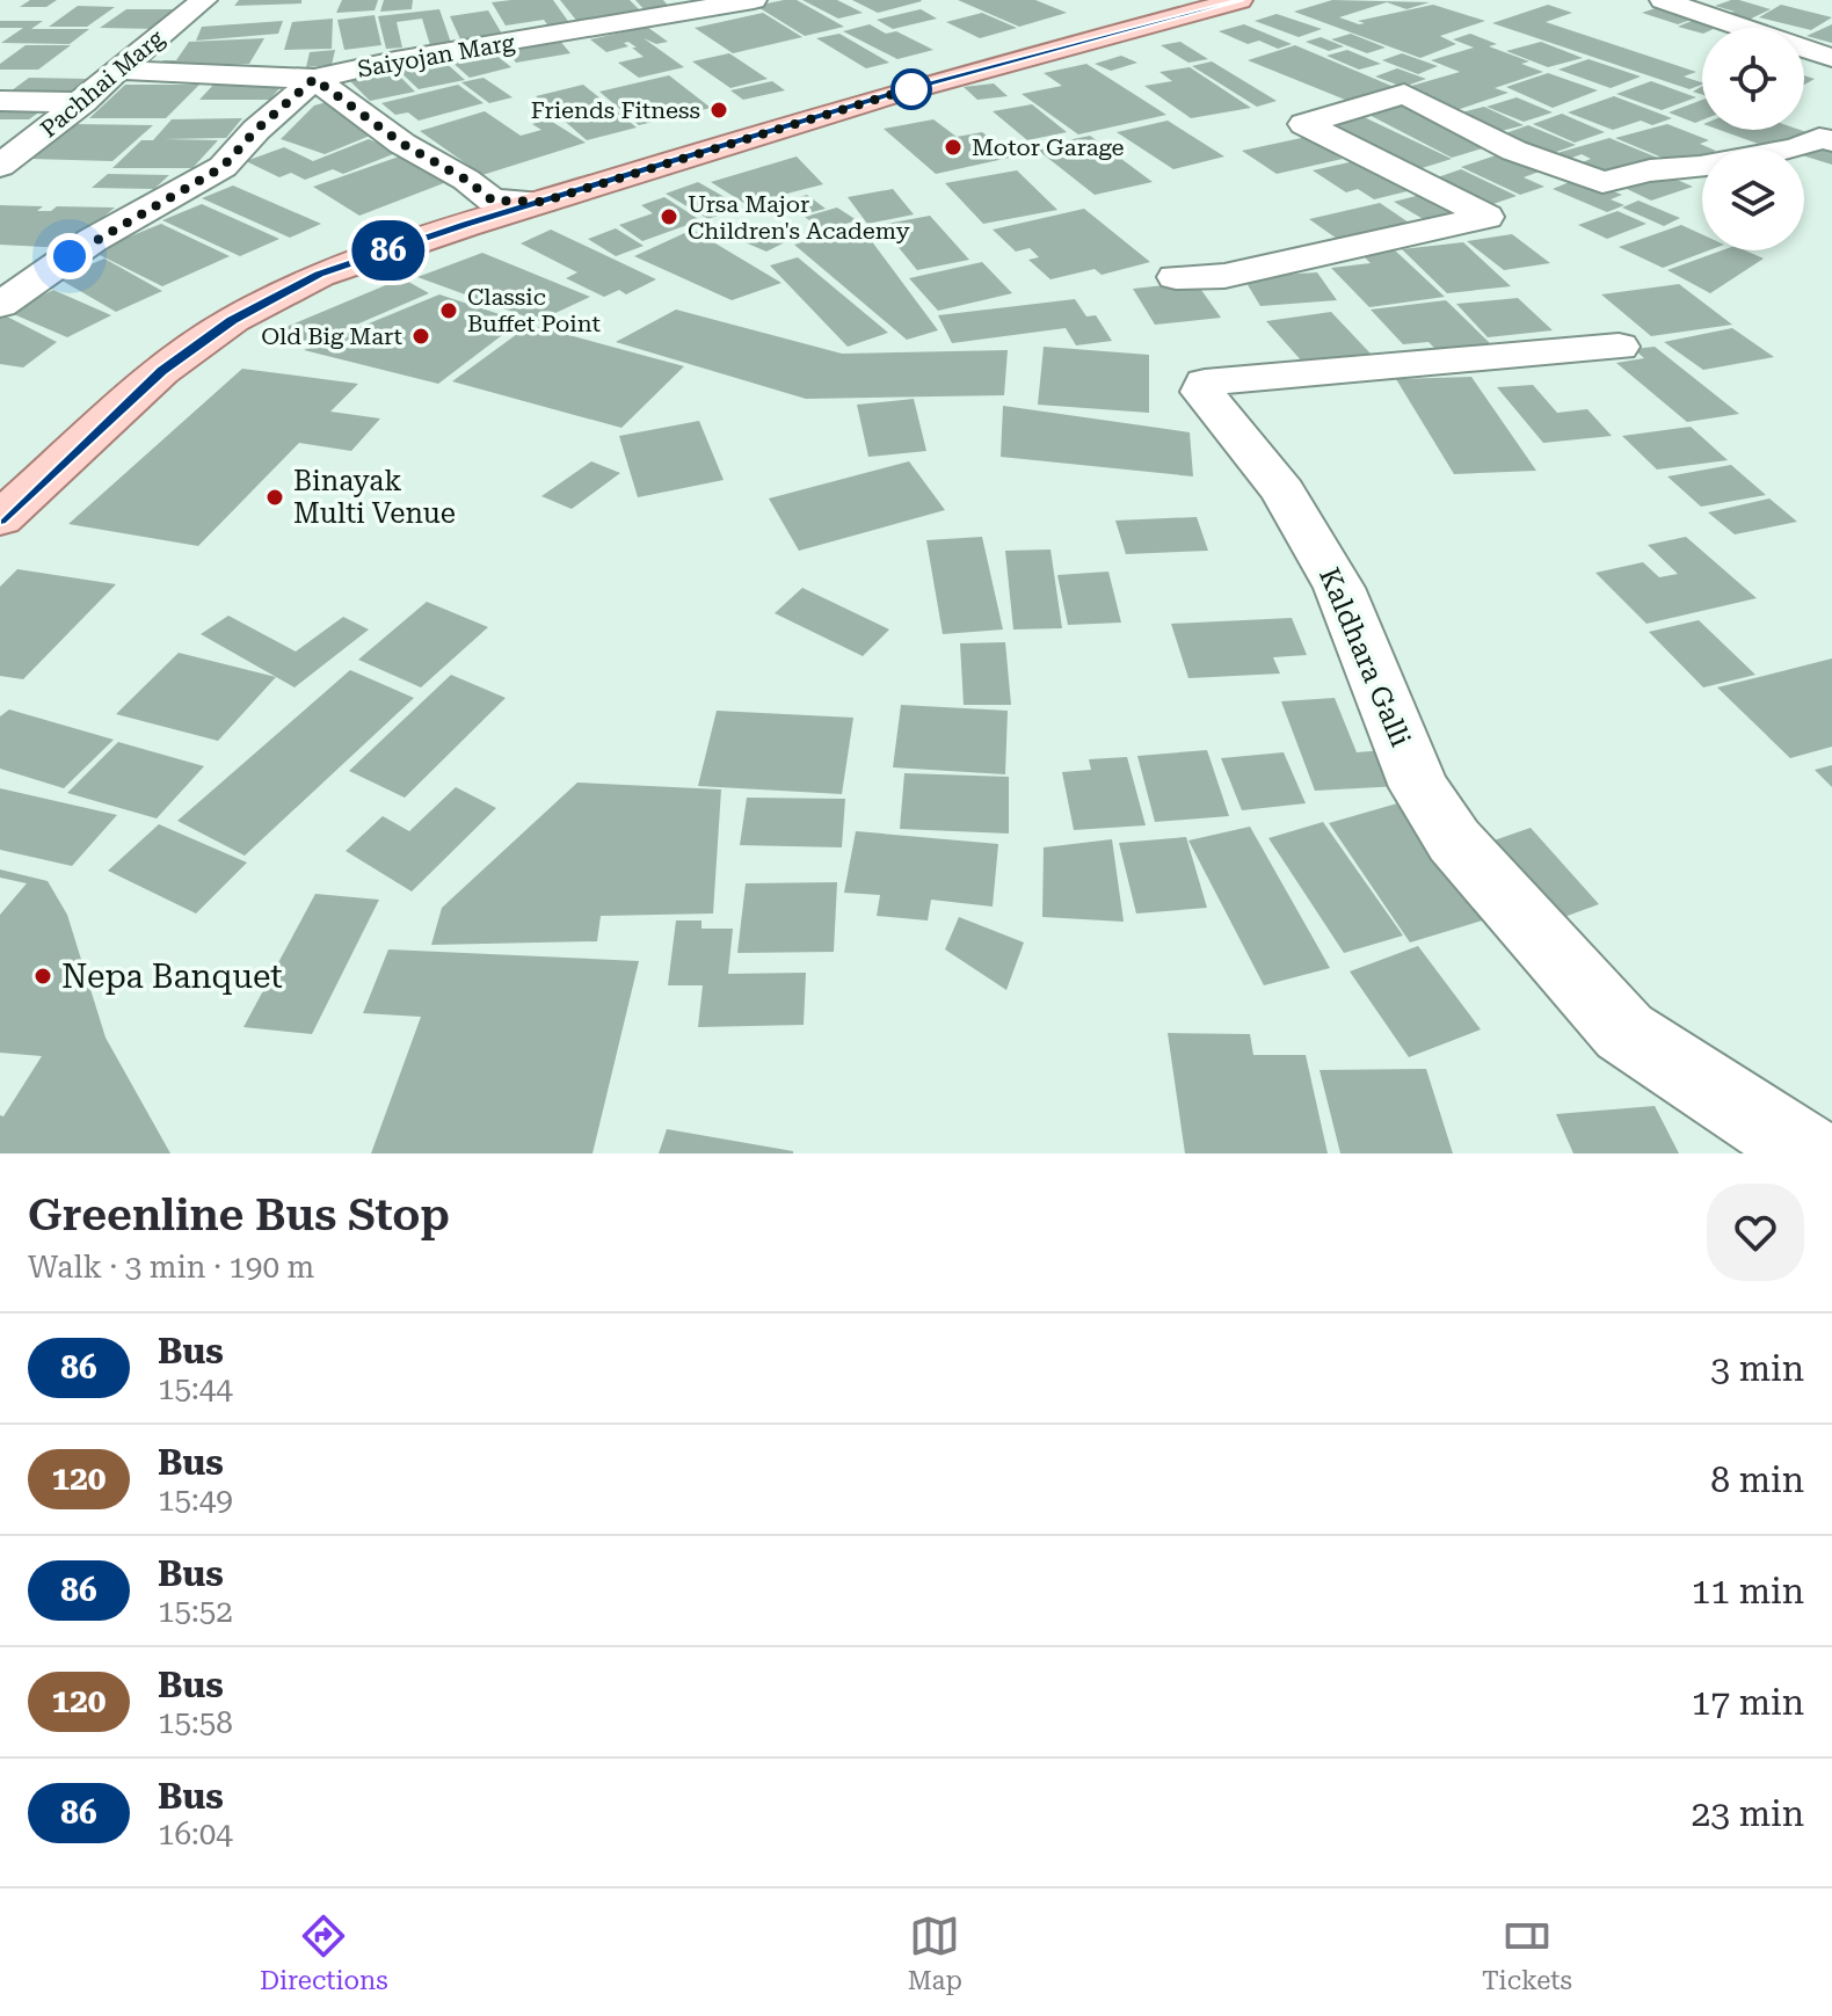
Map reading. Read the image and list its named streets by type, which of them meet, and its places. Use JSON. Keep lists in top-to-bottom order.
{
  "streets": {
    "street": ["Saiyojan Marg", "Pachhai Marg", "Kaldhara Galli"]
  },
  "crossings": [
    ["Saiyojan Marg", "Pachhai Marg"]
  ],
  "places": [
    "Friends Fitness",
    "Motor Garage",
    "Ursa Major Children's Academy",
    "Classic Buffet Point",
    "Old Big Mart",
    "Binayak Multi Venue",
    "Nepa Banquet"
  ],
  "lines": ["bus line 86"],
  "page": {
    "on_map": "86",
    "heading": ["Greenline Bus Stop", "Walk · 3 min · 190 m"],
    "list": [
      {
        "mark": "86",
        "name": "Bus",
        "note": "15:44",
        "value": "3 min"
      },
      {
        "mark": "120",
        "name": "Bus",
        "note": "15:49",
        "value": "8 min"
      },
      {
        "mark": "86",
        "name": "Bus",
        "note": "15:52",
        "value": "11 min"
      },
      {
        "mark": "120",
        "name": "Bus",
        "note": "15:58",
        "value": "17 min"
      },
      {
        "mark": "86",
        "name": "Bus",
        "note": "16:04",
        "value": "23 min"
      }
    ],
    "tabs": ["Directions", "Map", "Tickets"]
  }
}
